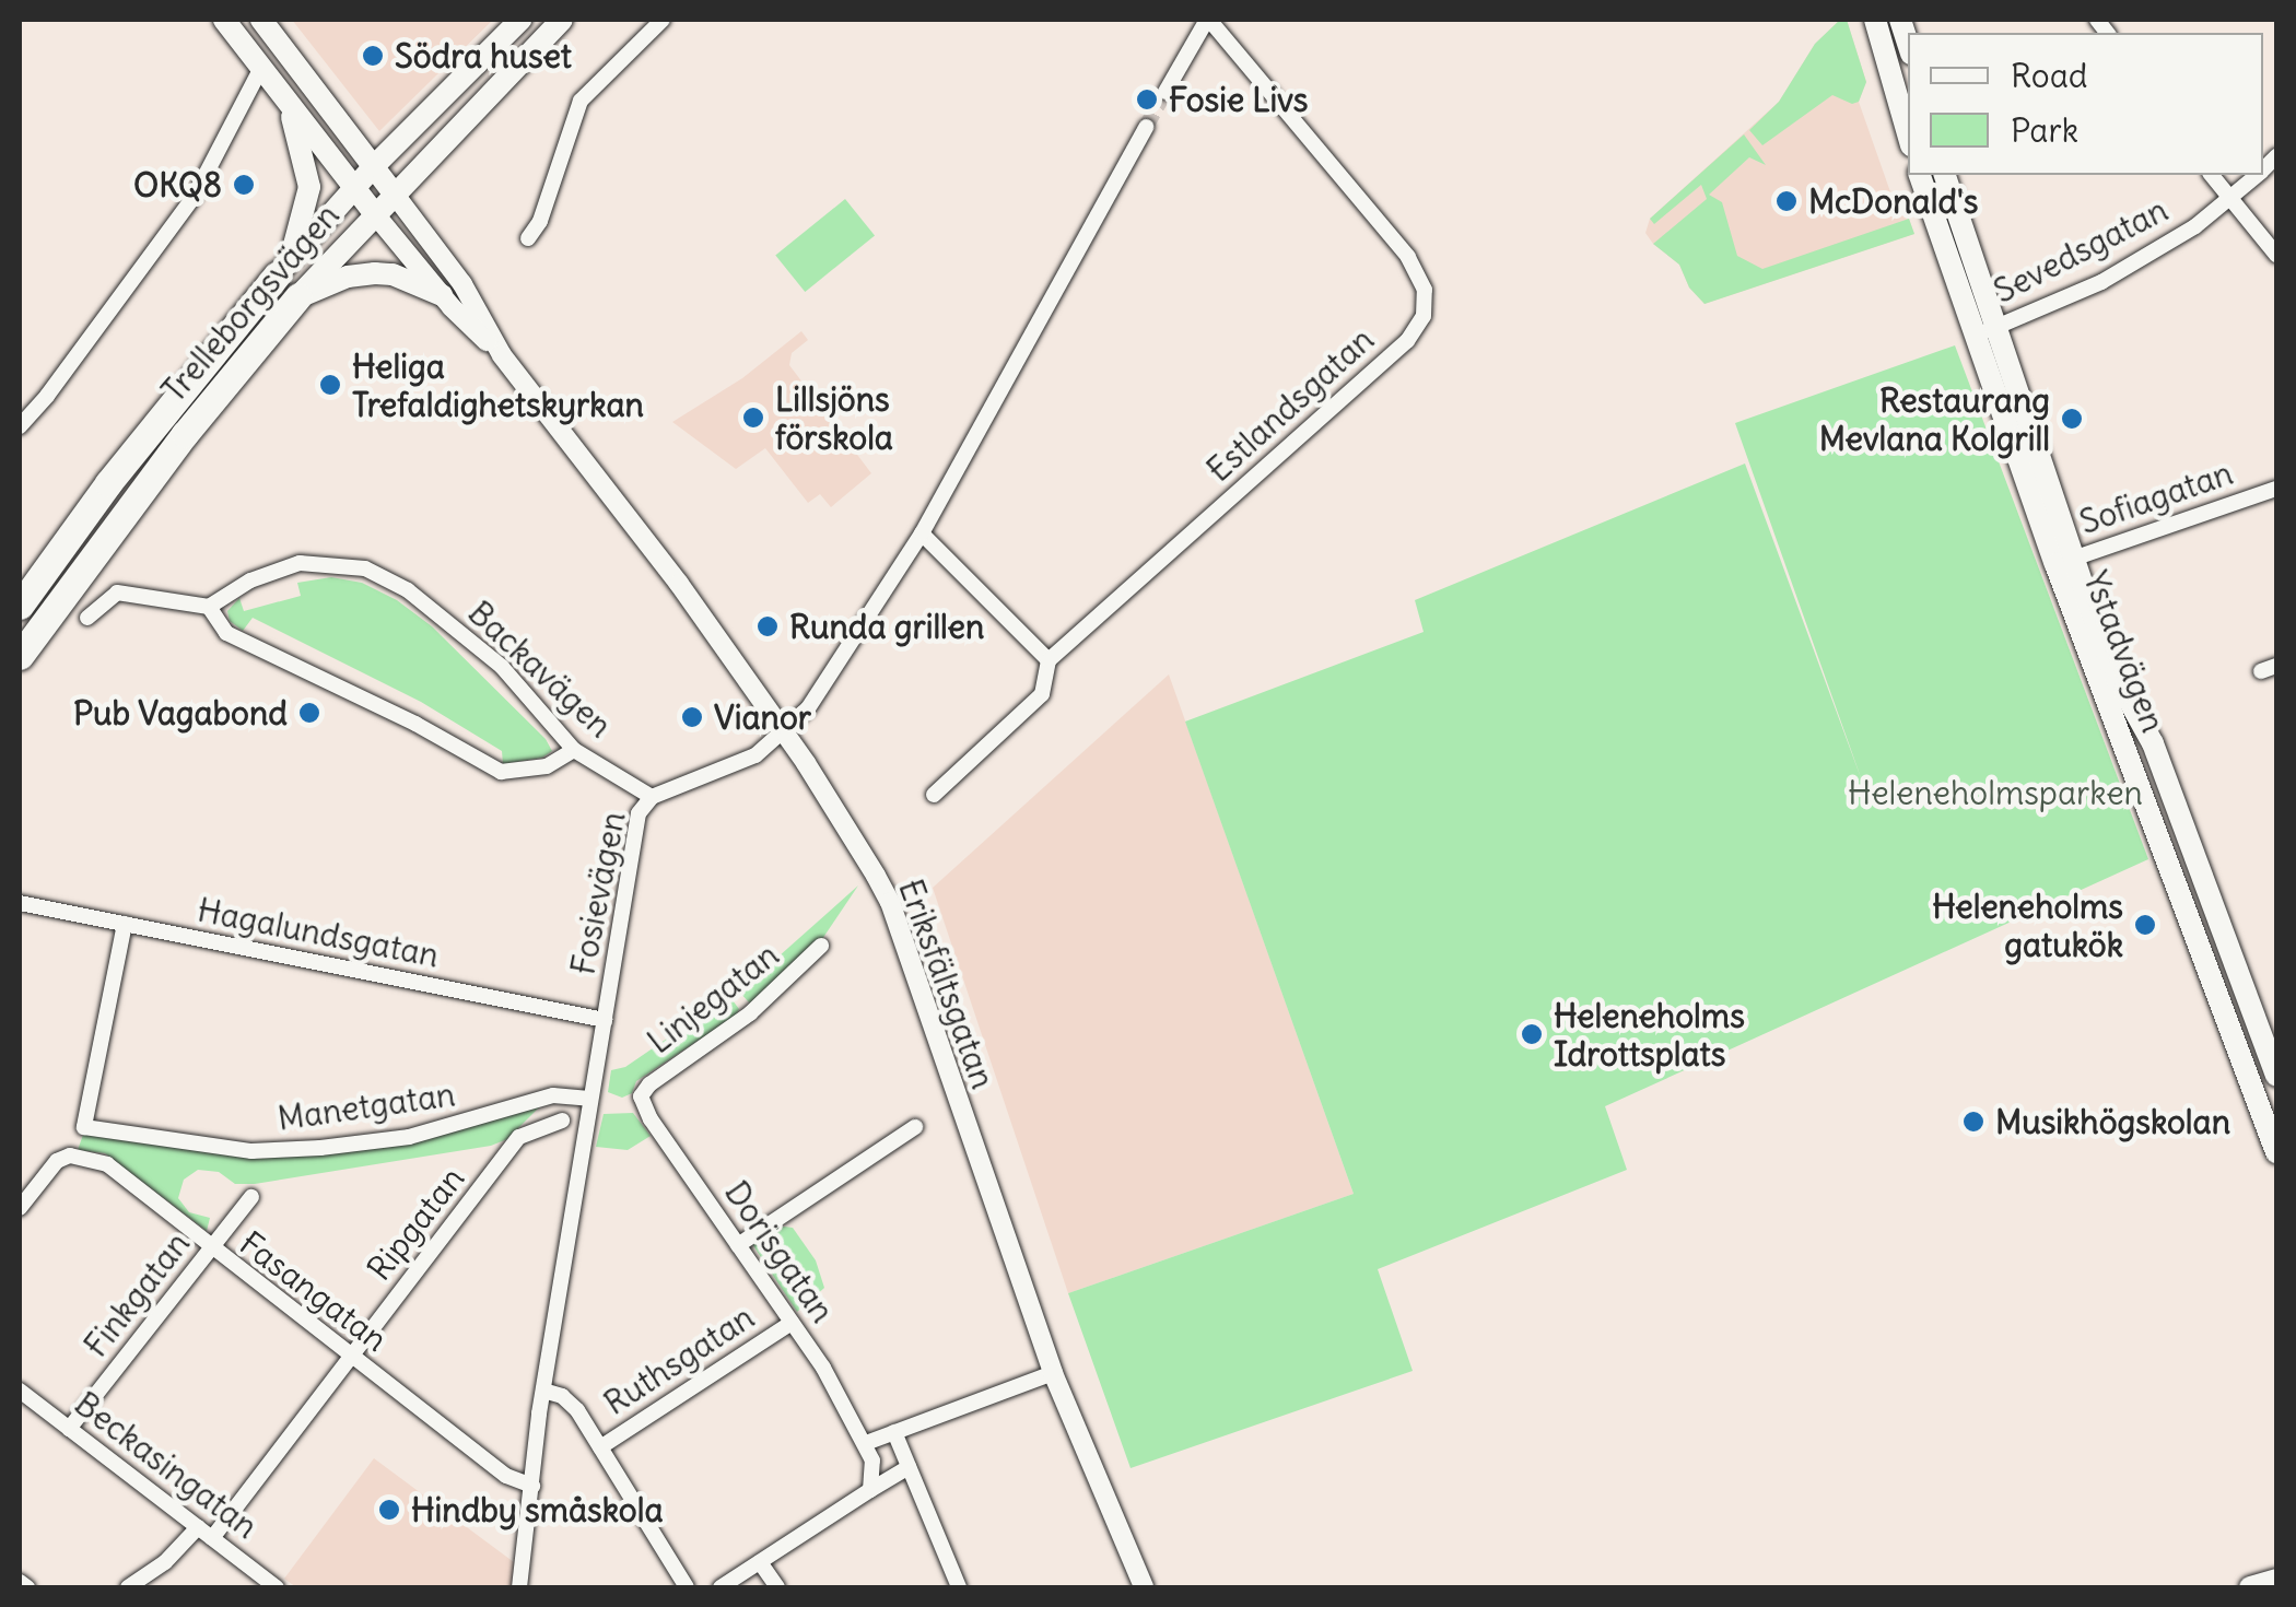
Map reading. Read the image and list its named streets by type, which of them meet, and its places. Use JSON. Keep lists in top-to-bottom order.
{
  "streets": {
    "highway": ["Trelleborgsvägen"],
    "main road": ["Ystadvägen"],
    "street": [
      "Sevedsgatan",
      "Estlandsgatan",
      "Sofiagatan",
      "Backavägen",
      "Fosievägen",
      "Hagalundsgatan",
      "Eriksfältsgatan",
      "Linjegatan",
      "Manetgatan",
      "Ripgatan",
      "Dorisgatan",
      "Fasangatan",
      "Finkgatan",
      "Ruthsgatan",
      "Beckasingatan"
    ]
  },
  "crossings": [
    ["Sevedsgatan", "Ystadvägen"],
    ["Trelleborgsvägen", "Eriksfältsgatan"],
    ["Sofiagatan", "Ystadvägen"],
    ["Backavägen", "Fosievägen"],
    ["Fosievägen", "Hagalundsgatan"],
    ["Fosievägen", "Eriksfältsgatan"],
    ["Fosievägen", "Manetgatan"],
    ["Fosievägen", "Fasangatan"],
    ["Hagalundsgatan", "Manetgatan"],
    ["Linjegatan", "Dorisgatan"],
    ["Ripgatan", "Fasangatan"],
    ["Ripgatan", "Beckasingatan"],
    ["Dorisgatan", "Ruthsgatan"],
    ["Fasangatan", "Finkgatan"],
    ["Finkgatan", "Beckasingatan"]
  ],
  "parks": ["Heleneholmsparken"],
  "places": [
    "Södra huset",
    "Fosie Livs",
    "OKQ8",
    "McDonald's",
    "Heliga Trefaldighetskyrkan",
    "Lillsjöns förskola",
    "Restaurang Mevlana Kolgrill",
    "Runda grillen",
    "Pub Vagabond",
    "Vianor",
    "Heleneholms gatukök",
    "Heleneholms Idrottsplats",
    "Musikhögskolan",
    "Hindby småskola"
  ],
  "legend": ["Road", "Park"]
}
